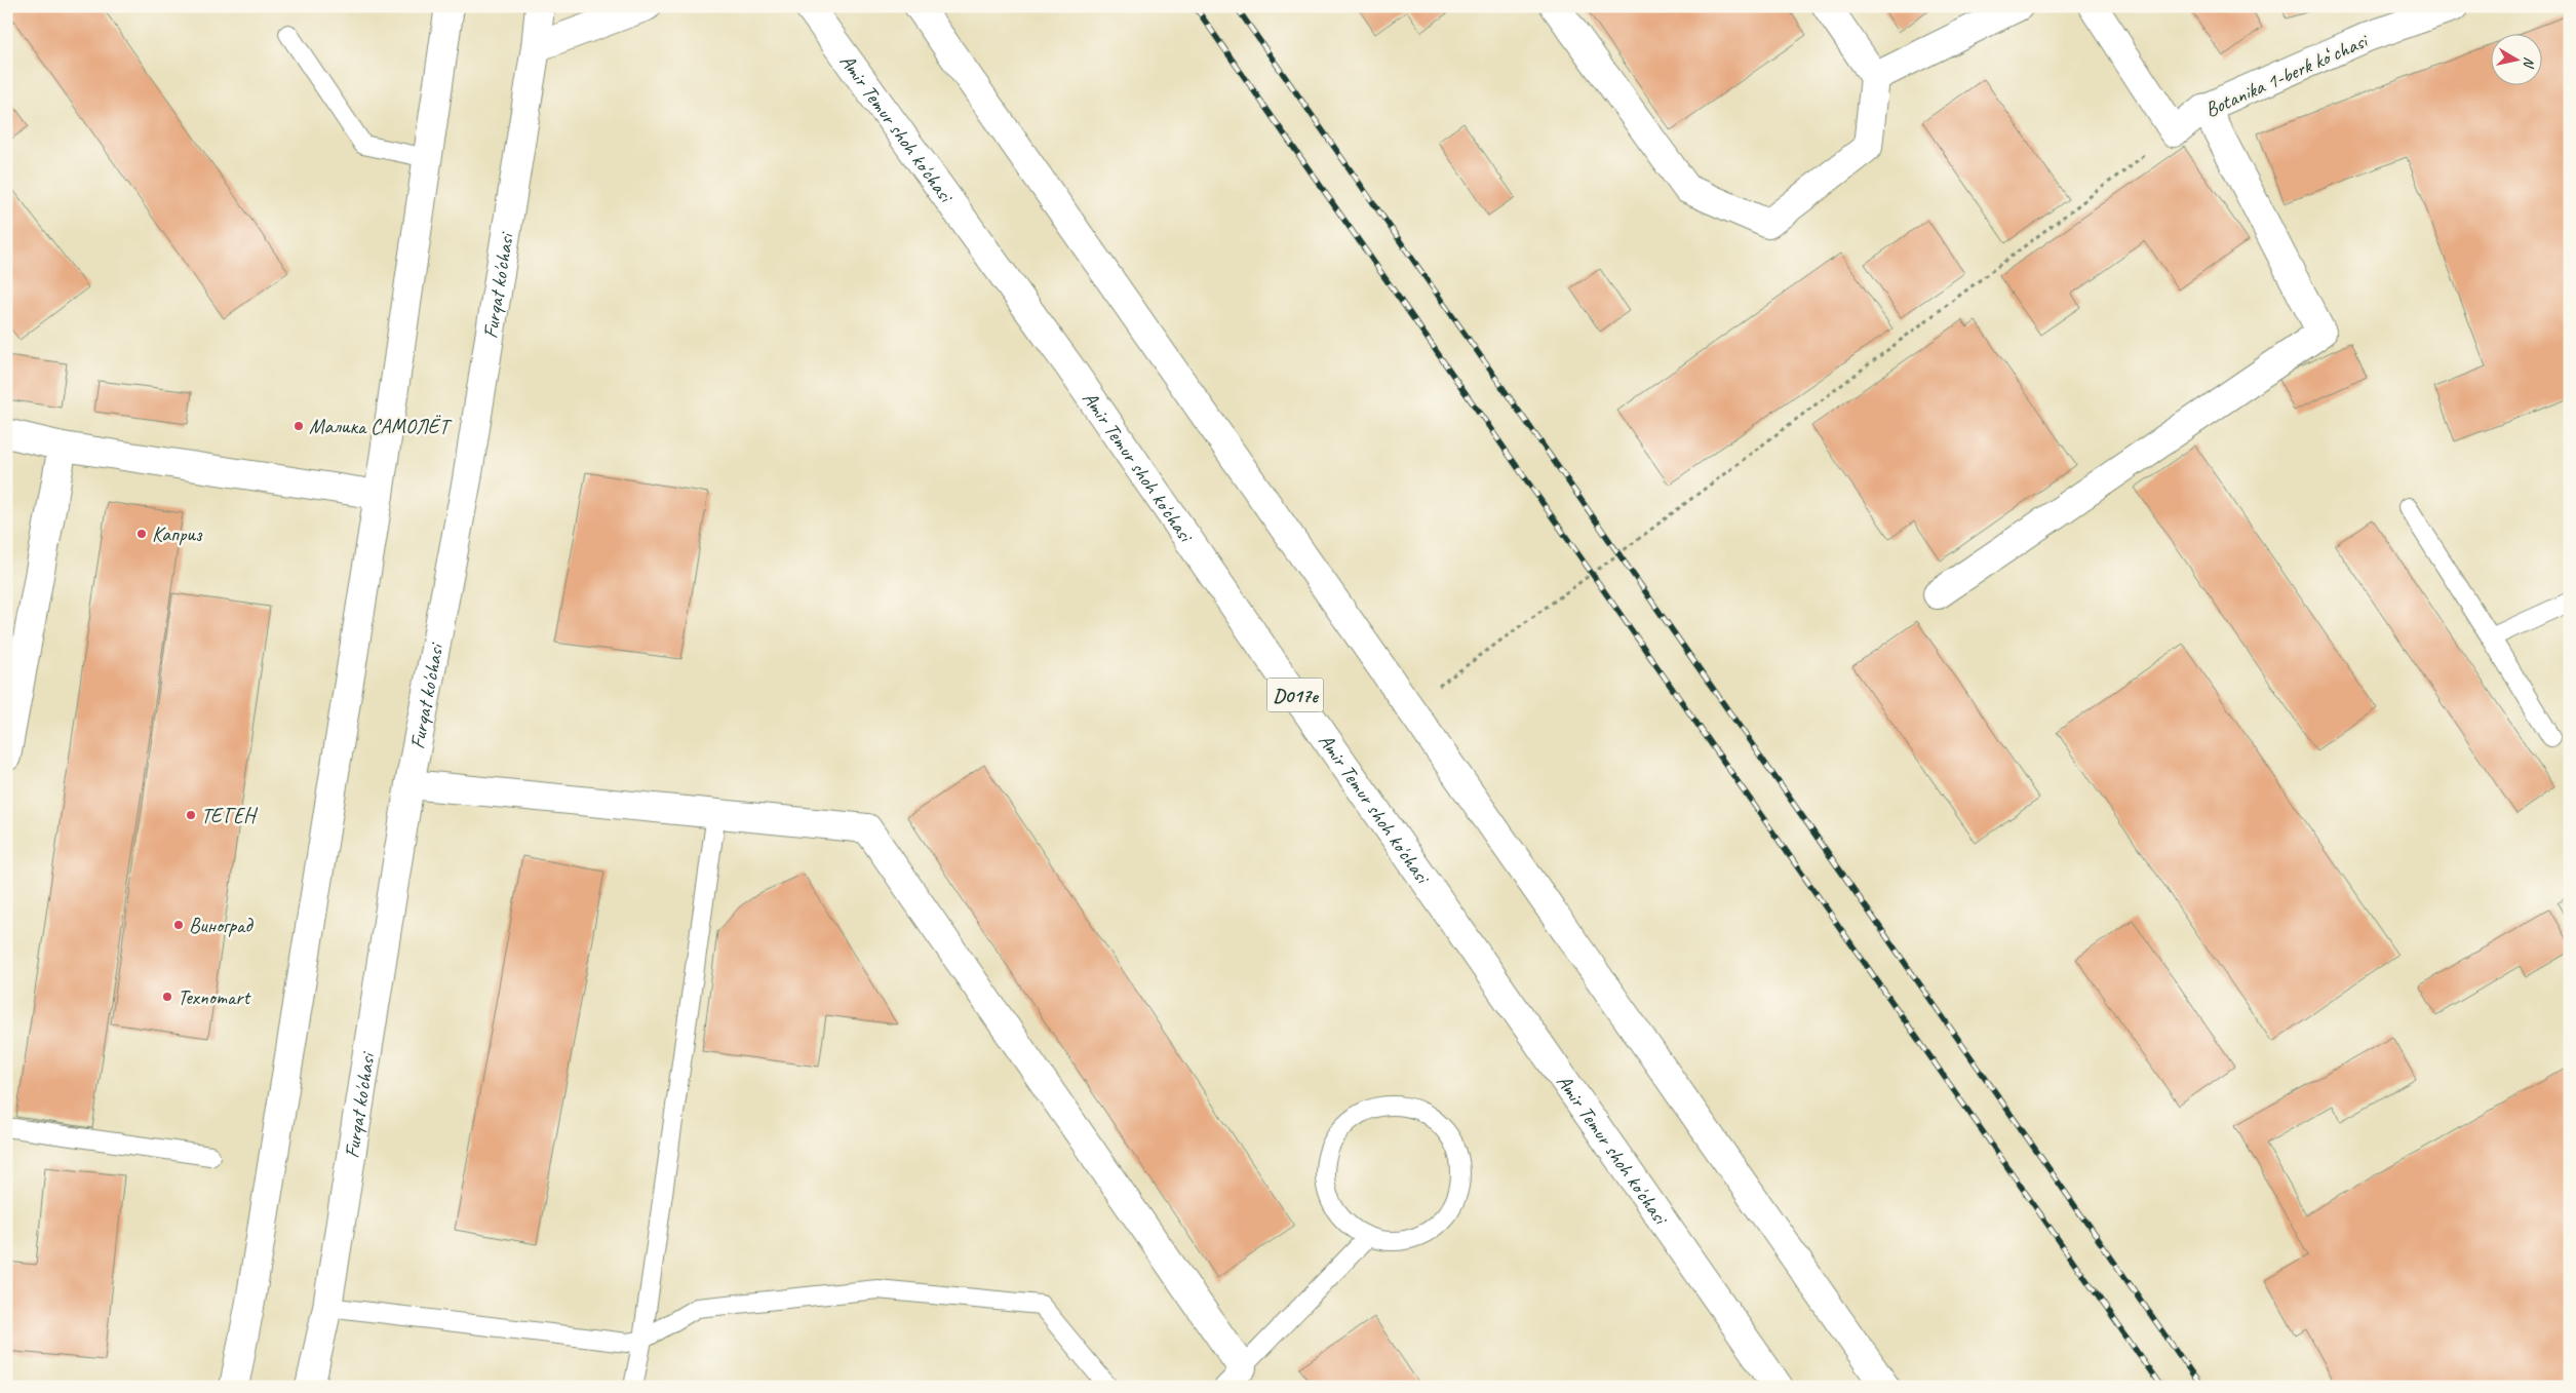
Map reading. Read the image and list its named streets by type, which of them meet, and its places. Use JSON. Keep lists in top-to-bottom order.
{
  "streets": {
    "main road": [
      "Botanika 1-berk koʻchasi",
      "Amir Temur shoh ko'chasi",
      "Furqat ko'chasi",
      "D017e"
    ]
  },
  "places": [
    "Малика САМОЛЁТ",
    "Каприз",
    "ТЕГЕН",
    "Виноград",
    "Texnomart"
  ],
  "north": "right"
}
